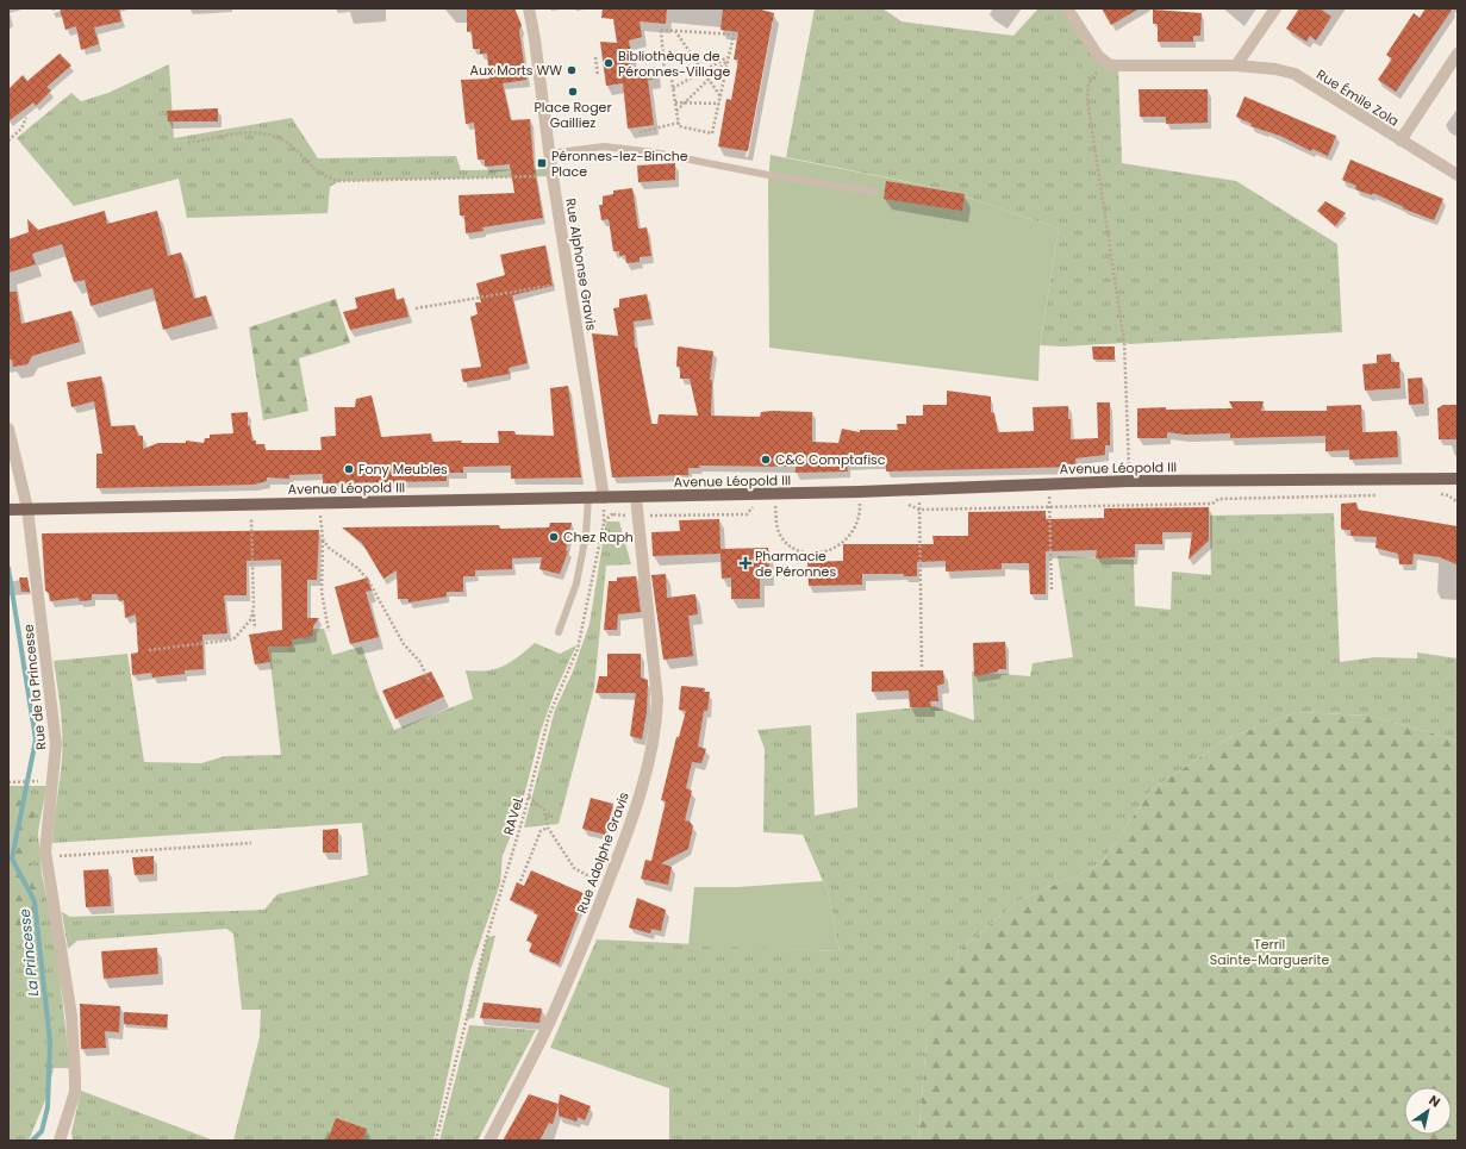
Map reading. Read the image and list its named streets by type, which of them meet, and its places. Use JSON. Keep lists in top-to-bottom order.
{
  "streets": {
    "main road": ["Avenue Léopold III"],
    "street": [
      "Rue Émile Zola",
      "Rue Alphonse Gravis",
      "Rue de la Princesse",
      "Rue Adolphe Gravis"
    ],
    "path": ["RAVeL"]
  },
  "crossings": [
    ["Rue Alphonse Gravis", "Avenue Léopold III"],
    ["Rue Alphonse Gravis", "RAVeL"],
    ["Avenue Léopold III", "Rue de la Princesse"],
    ["Avenue Léopold III", "RAVeL"],
    ["Avenue Léopold III", "Rue Adolphe Gravis"]
  ],
  "water": ["La Princesse"],
  "parks": ["Terril Sainte-Marguerite"],
  "places": {
    "other": [
      "Bibliothèque de Péronnes-Village",
      "Aux Morts WW",
      "Place Roger Gailliez",
      "C&C Comptafisc",
      "Fony Meubles",
      "Chez Raph"
    ],
    "transit": ["Péronnes-lez-Binche Place"],
    "health": ["Pharmacie de Péronnes"]
  },
  "north": "top right"
}
